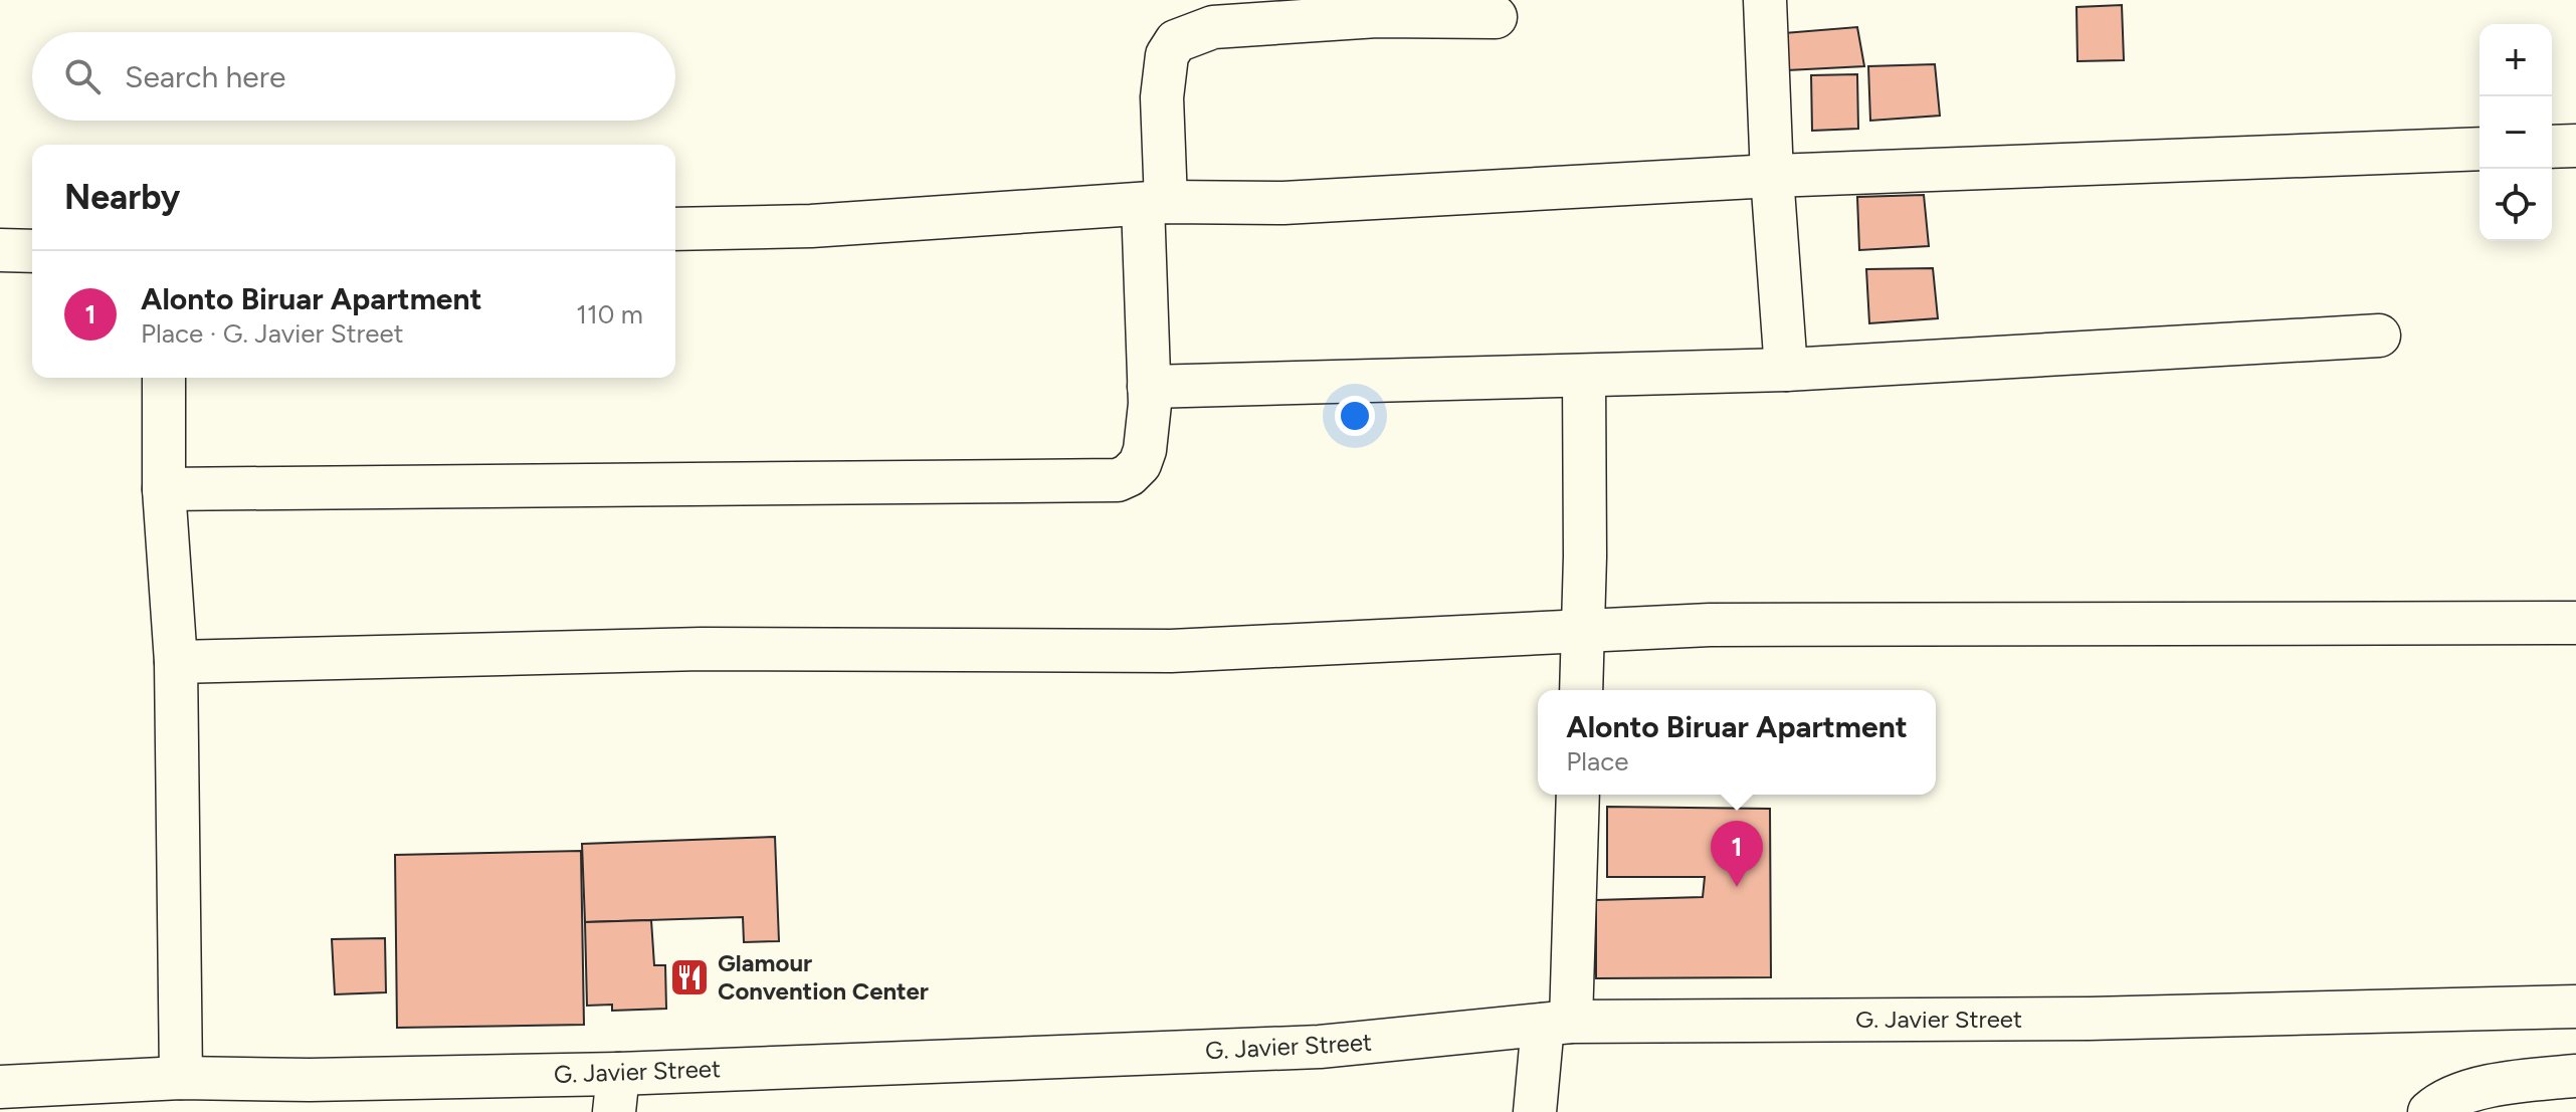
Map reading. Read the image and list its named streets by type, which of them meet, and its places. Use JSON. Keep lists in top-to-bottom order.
{
  "streets": {
    "street": ["G. Javier Street"]
  },
  "places": {
    "restaurant": ["Glamour Convention Center"]
  },
  "page": {
    "map_buttons": ["+", "−"],
    "search": "Search here",
    "heading": "Nearby",
    "list": [
      {
        "mark": "1",
        "name": "Alonto Biruar Apartment",
        "note": "Place · G. Javier Street",
        "value": "110 m"
      }
    ],
    "popup": ["Alonto Biruar Apartment", "Place"],
    "pins": "1"
  }
}
